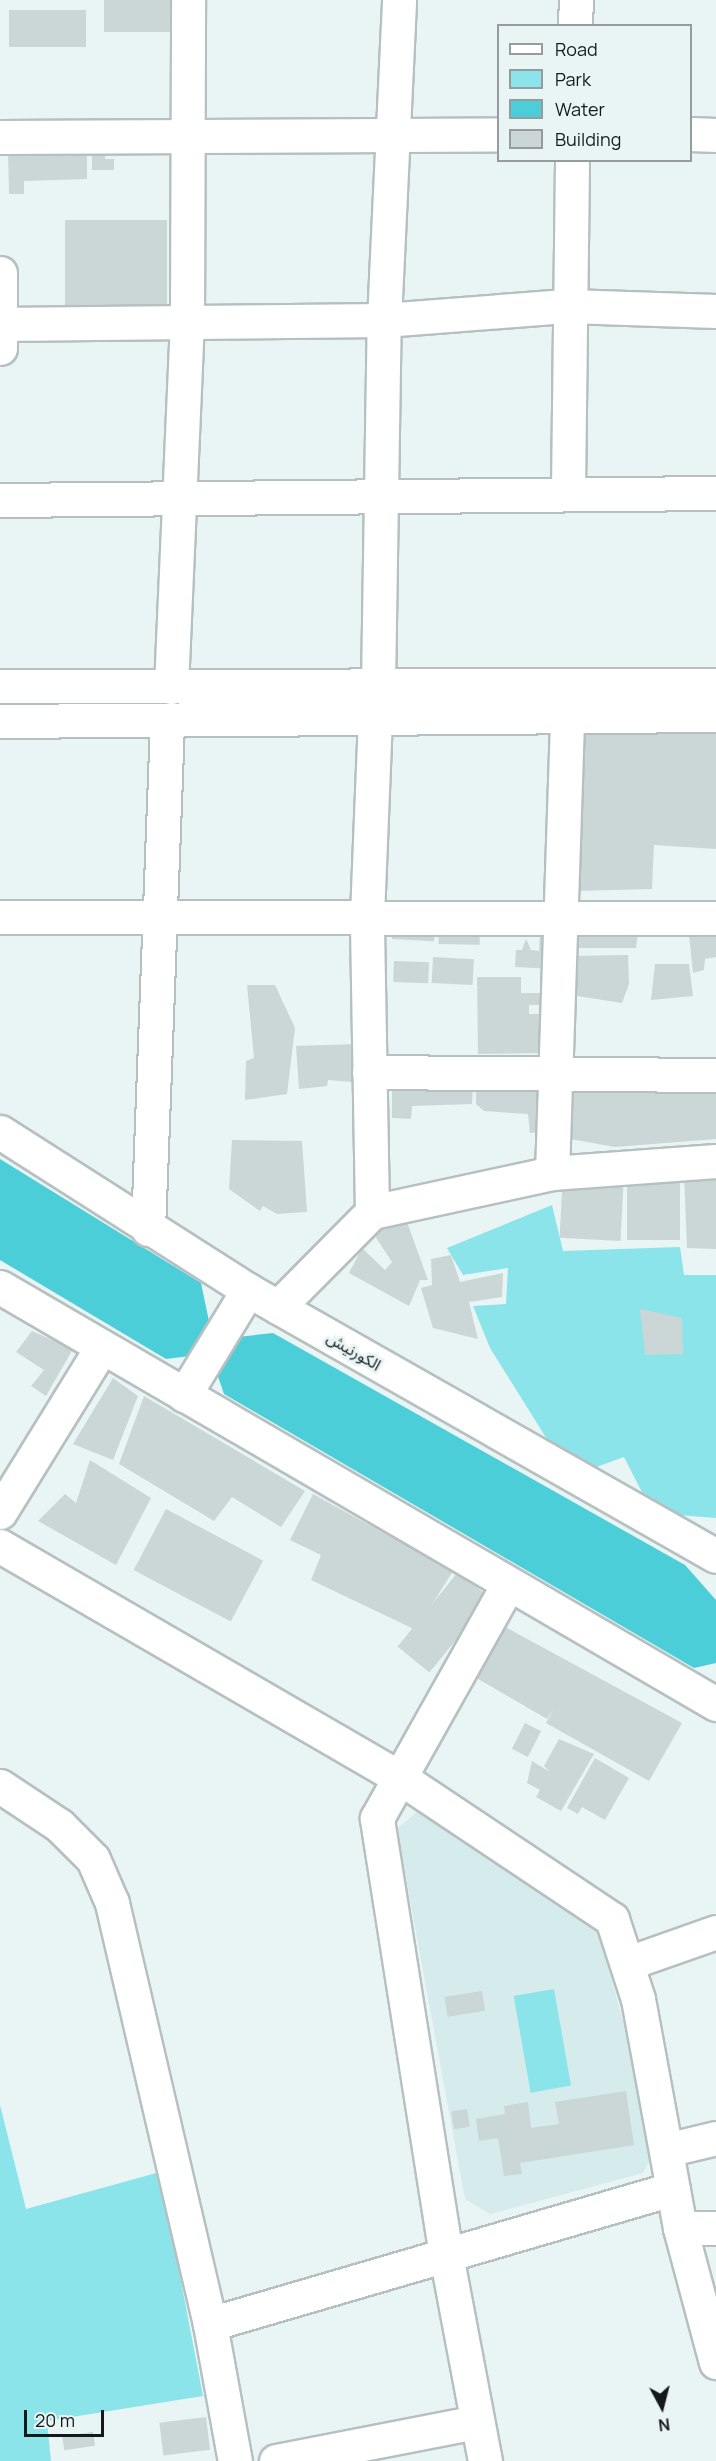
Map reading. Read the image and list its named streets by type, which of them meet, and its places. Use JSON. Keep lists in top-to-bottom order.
{
  "streets": {
    "street": ["الكورنيش"]
  },
  "legend": [
    "Road",
    "Park",
    "Water",
    "Building"
  ],
  "scale_bar": "20 m",
  "north": "bottom"
}
